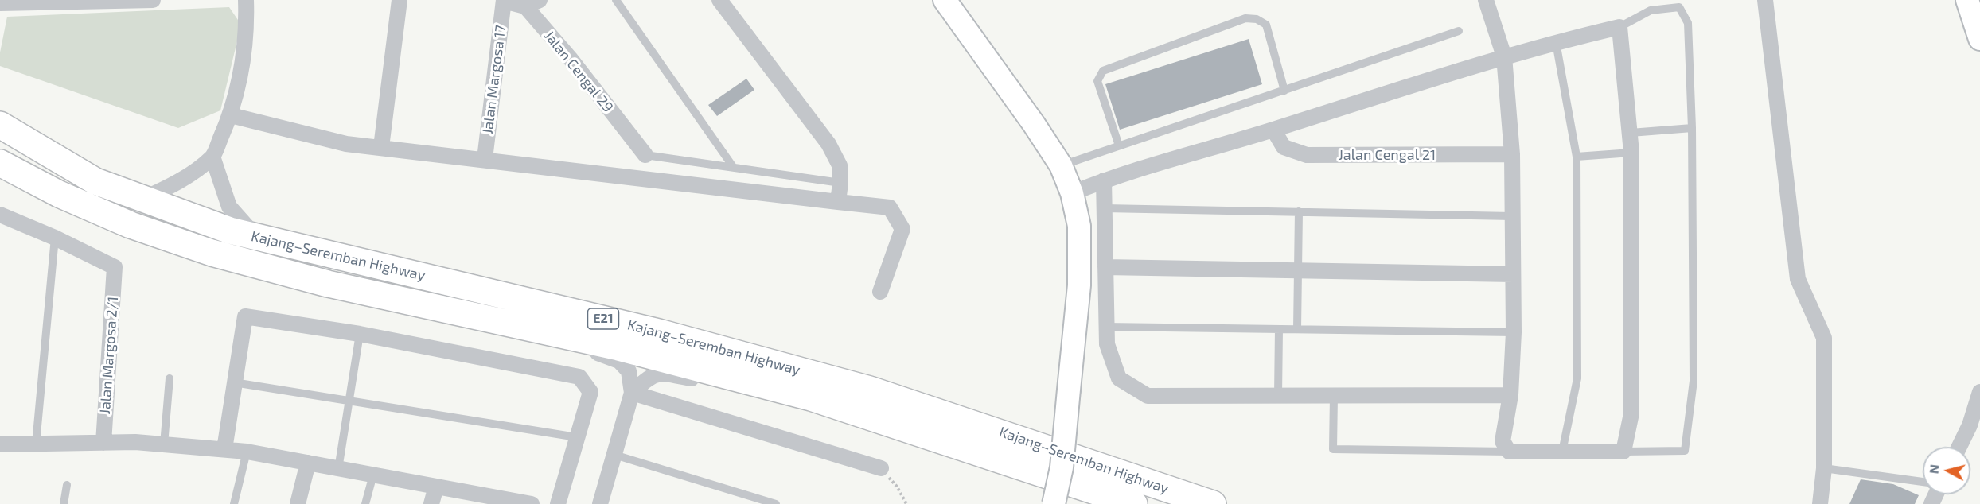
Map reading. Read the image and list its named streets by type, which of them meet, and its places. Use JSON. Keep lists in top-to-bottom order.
{
  "streets": {
    "highway": ["Kajang–Seremban Highway", "E21"],
    "street": [
      "Jalan Cengal 29",
      "Jalan Margosa 17",
      "Jalan Cengal 21",
      "Jalan Margosa 2/1"
    ]
  },
  "north": "left"
}
